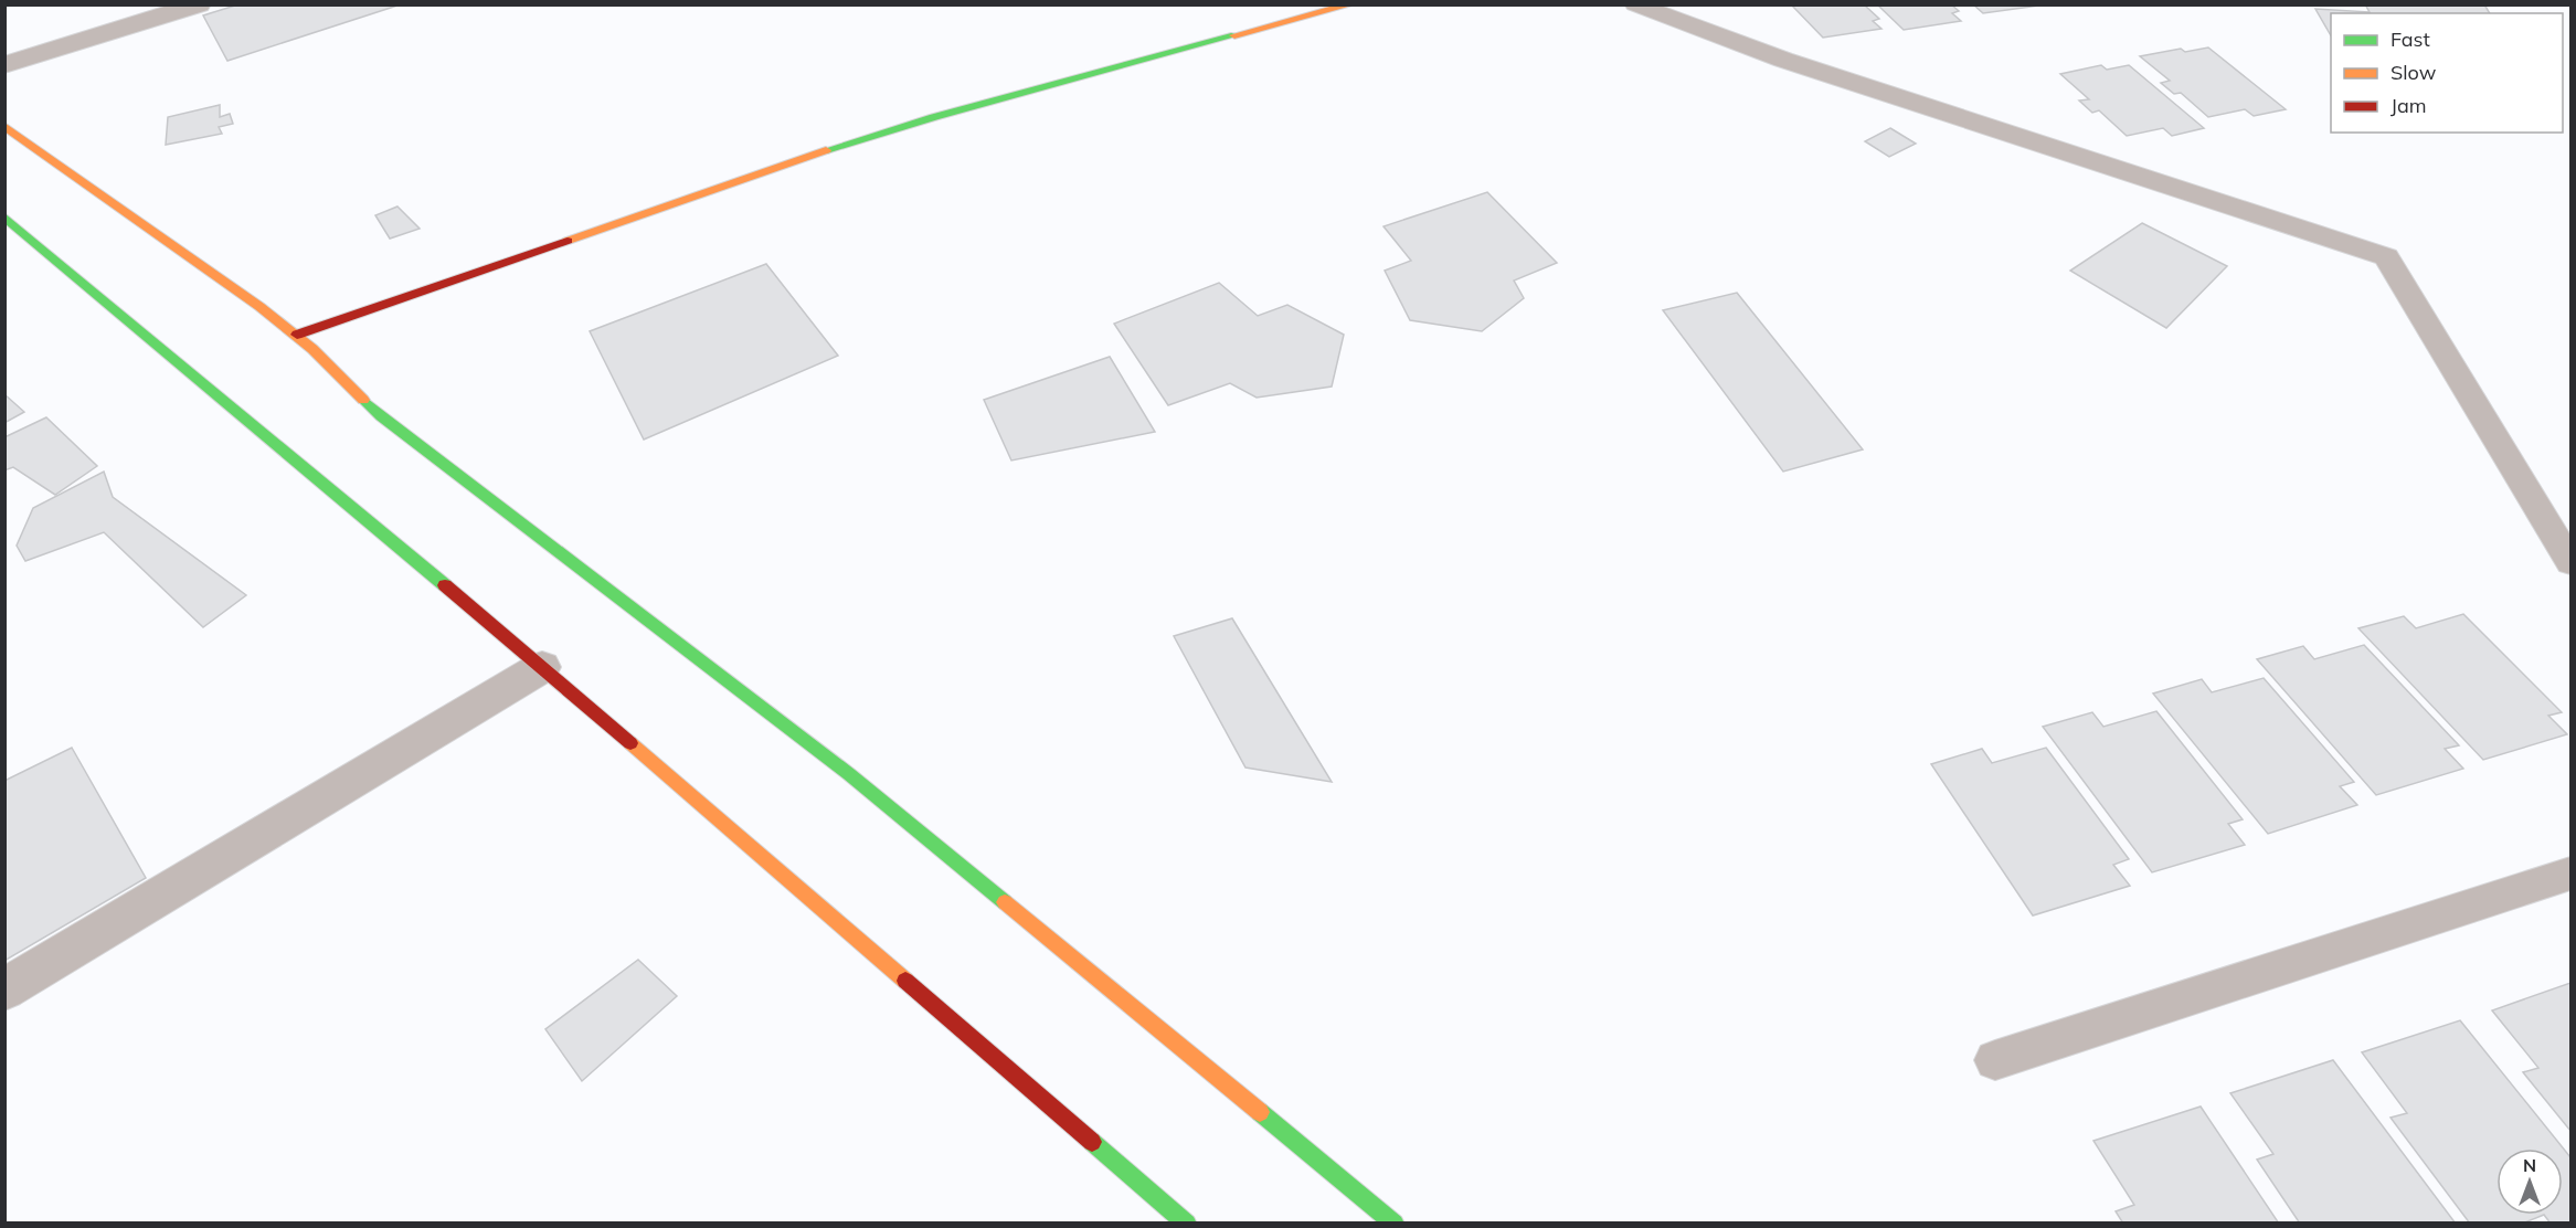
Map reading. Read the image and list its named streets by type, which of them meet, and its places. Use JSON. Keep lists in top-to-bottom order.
{
  "legend": ["Fast", "Slow", "Jam"],
  "north": "top"
}
